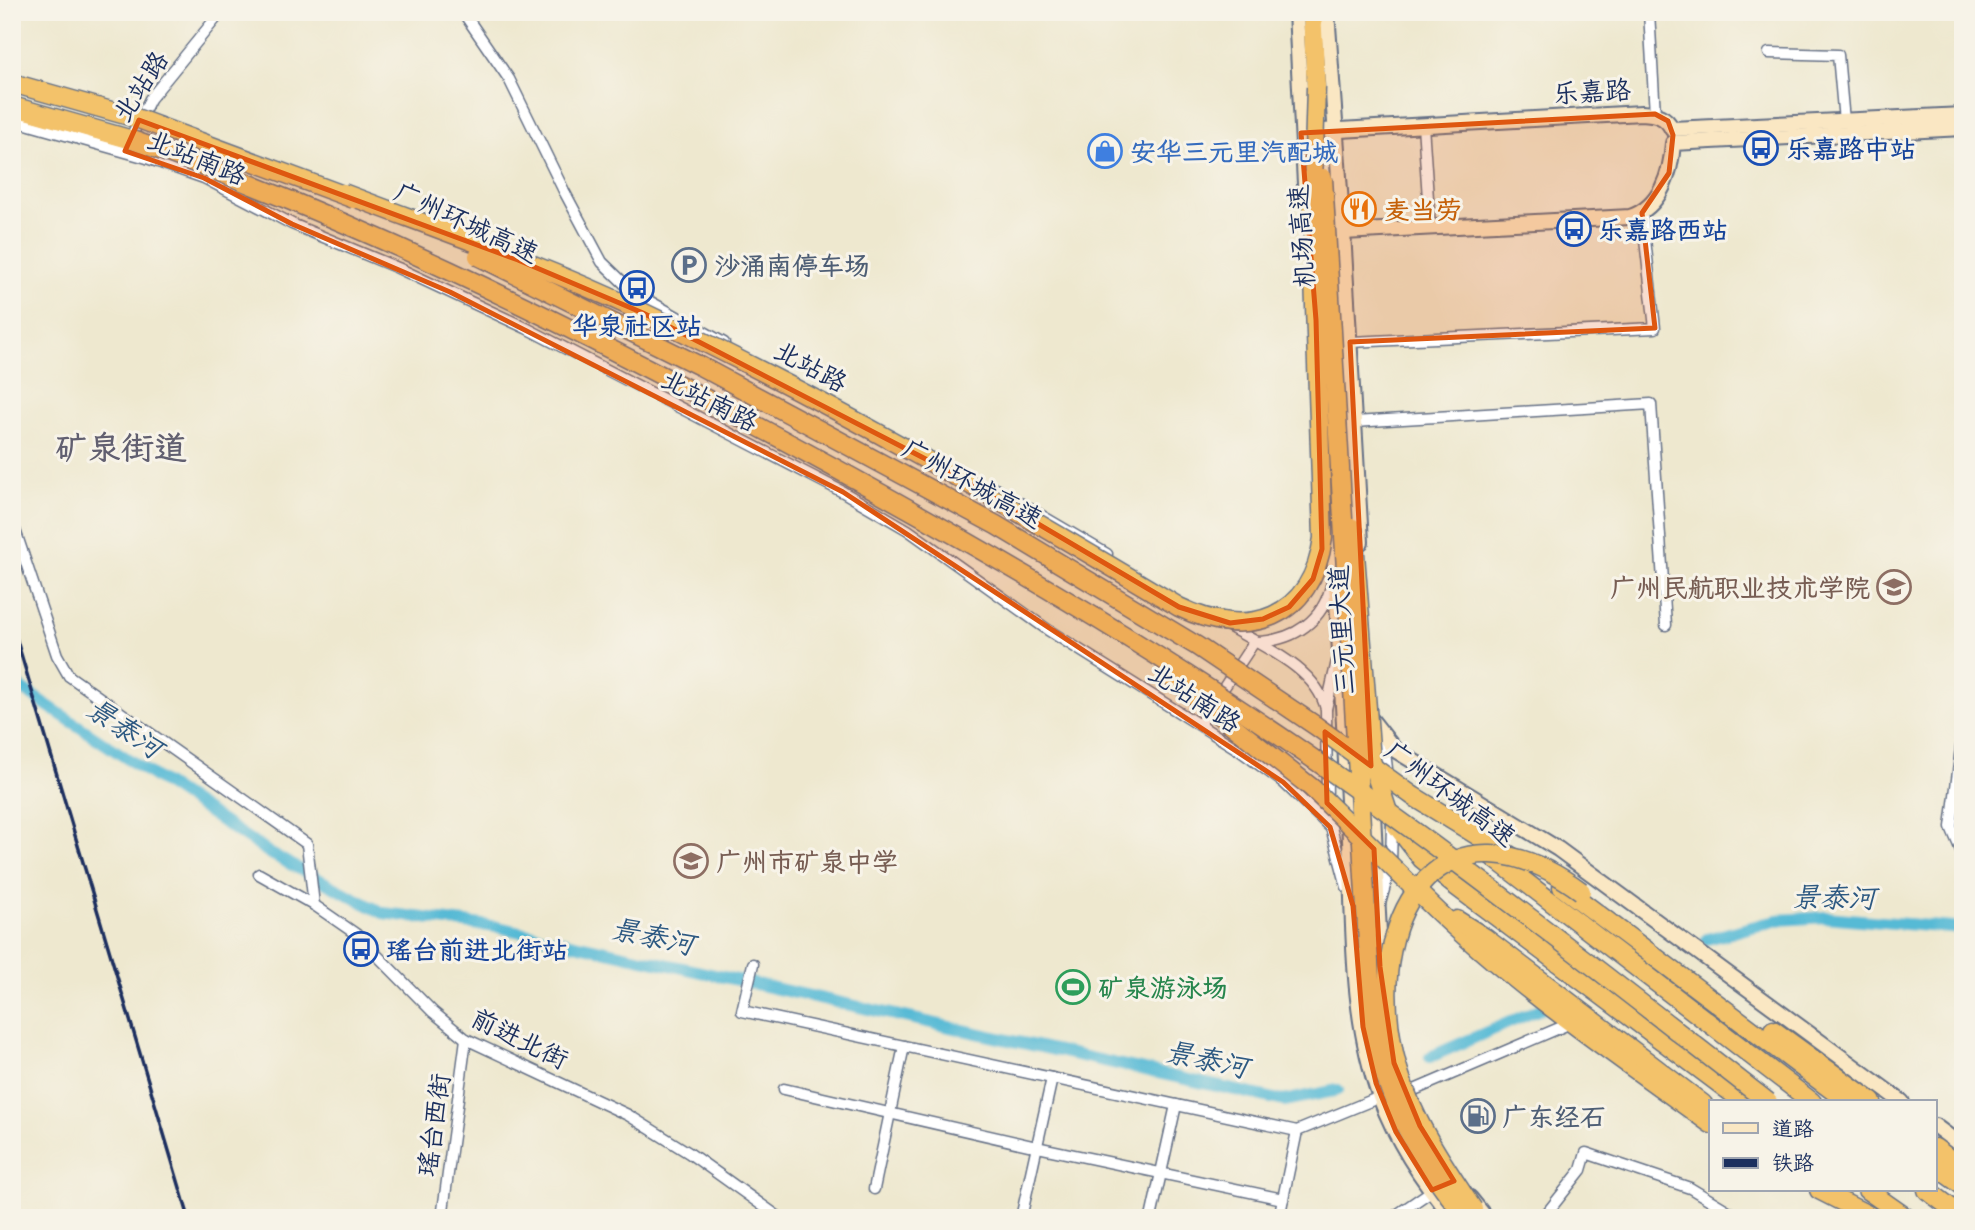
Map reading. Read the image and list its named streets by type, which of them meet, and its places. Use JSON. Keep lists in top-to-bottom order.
{
  "streets": {
    "highway": ["广州环城高速", "机场高速"],
    "main road": ["乐嘉路", "三元里大道"],
    "street": [
      "北站路",
      "北站南路",
      "前进北街",
      "瑶台西街"
    ]
  },
  "crossings": [
    ["北站路", "北站南路"],
    ["乐嘉路", "三元里大道"],
    ["机场高速", "三元里大道"],
    ["前进北街", "瑶台西街"]
  ],
  "districts": ["矿泉街道"],
  "water": ["景泰河"],
  "places": {
    "bus stop": [
      "乐嘉路中站",
      "乐嘉路西站",
      "华泉社区站",
      "瑶台前进北街站"
    ],
    "shop": ["安华三元里汽配城"],
    "restaurant": ["麦当劳"],
    "parking": ["沙涌南停车场"],
    "school or university": ["广州民航职业技术学院", "广州市矿泉中学"],
    "sports": ["矿泉游泳场"],
    "fuel station": ["广东经石"]
  },
  "legend": ["道路", "铁路"]
}
